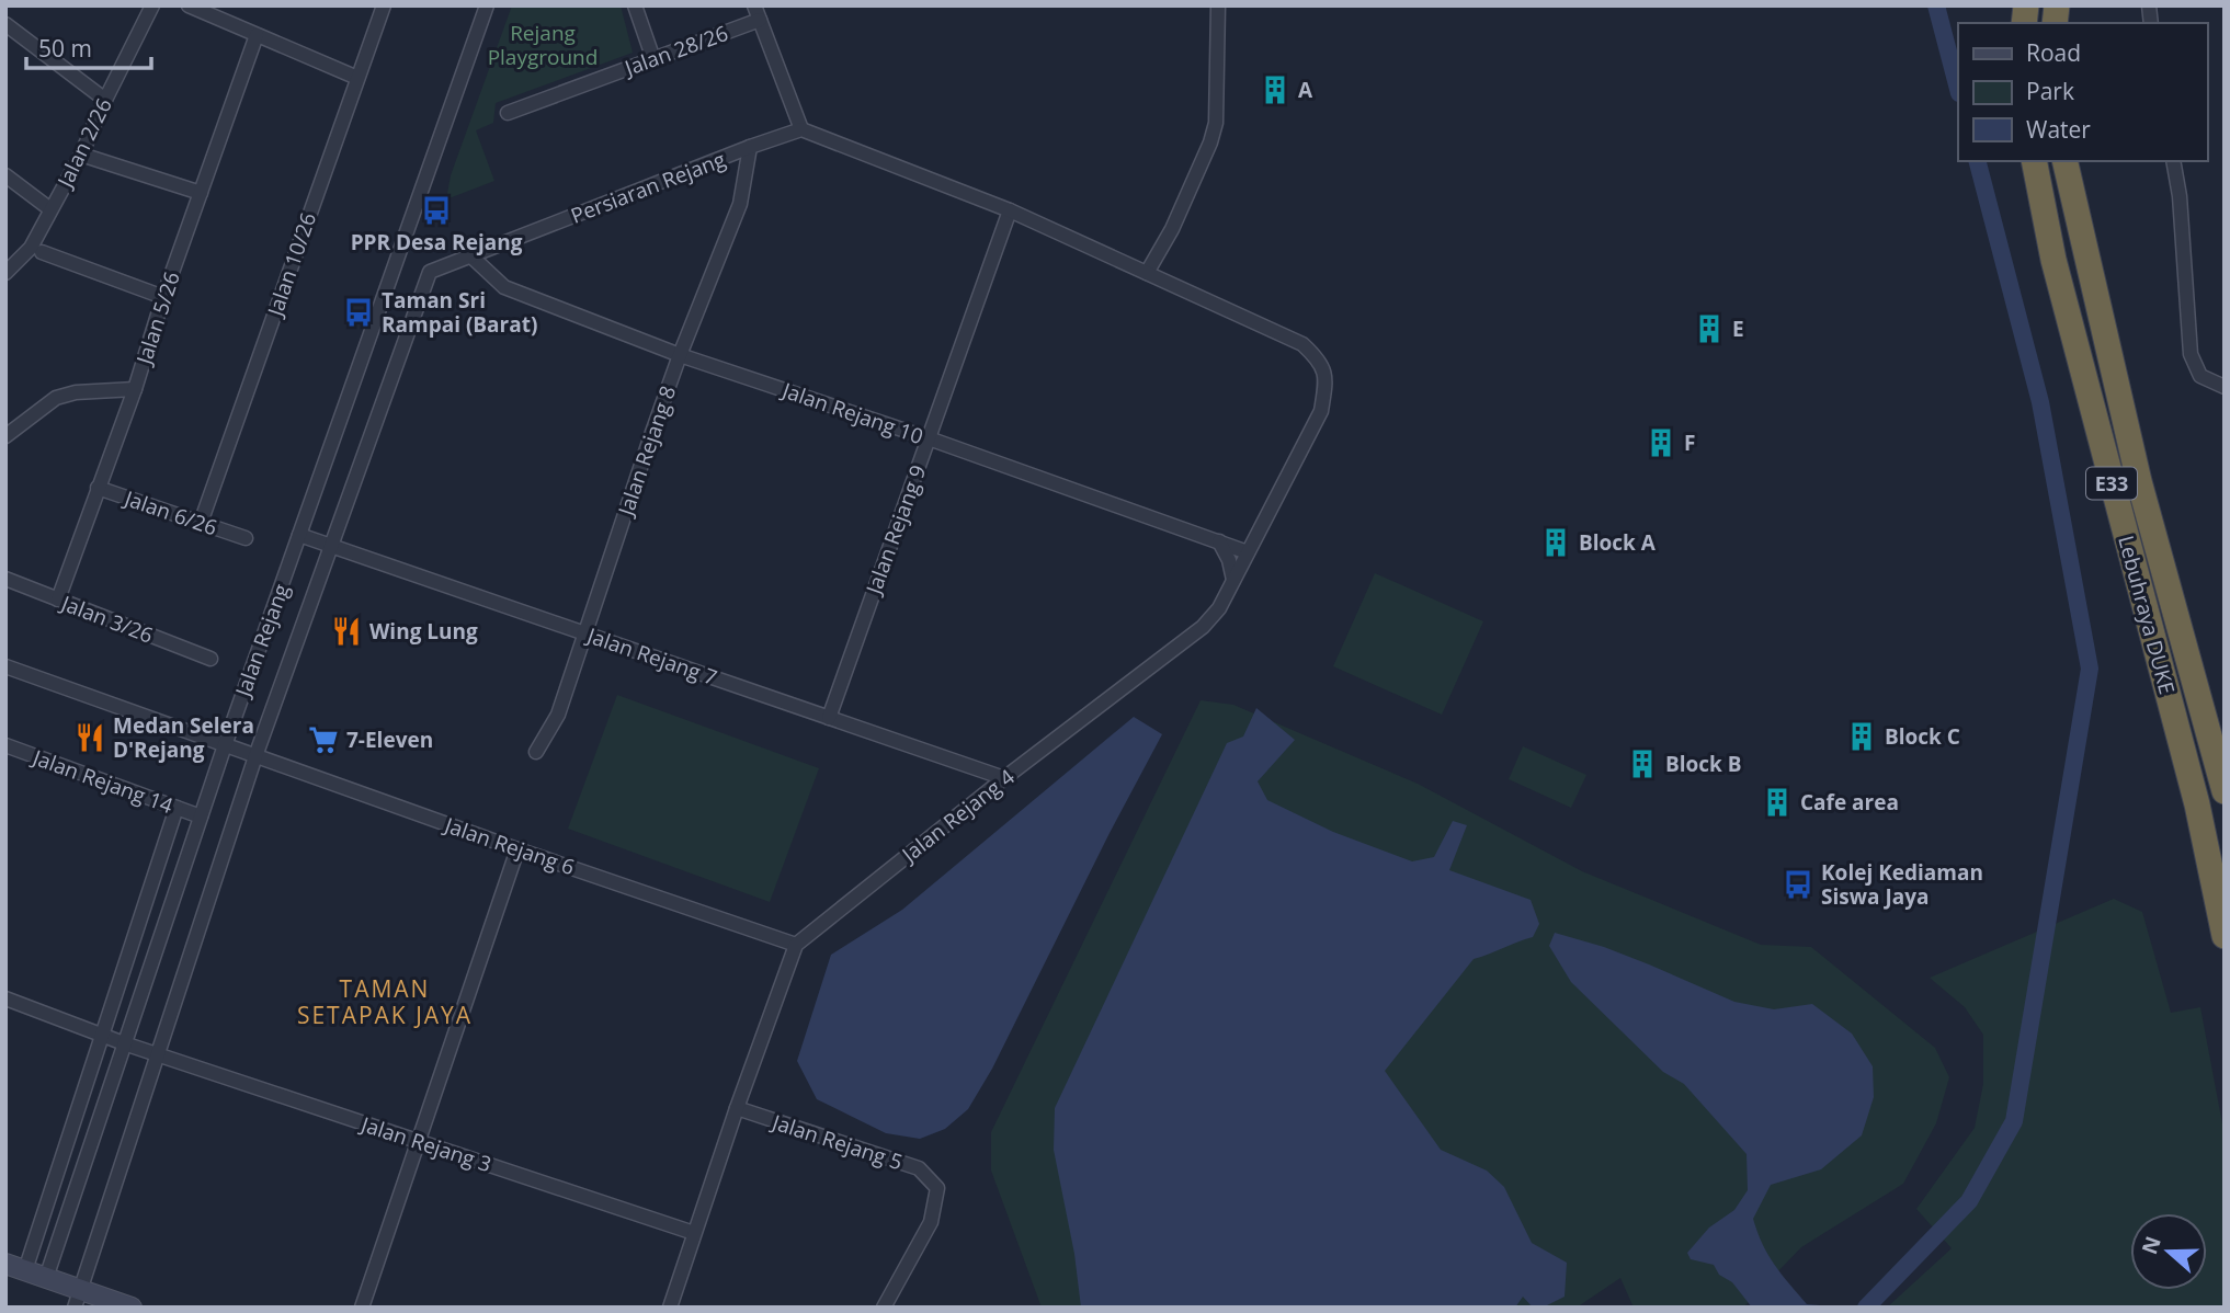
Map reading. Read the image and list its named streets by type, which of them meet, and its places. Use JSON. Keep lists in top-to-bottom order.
{
  "streets": {
    "highway": ["E33", "Lebuhraya DUKE"],
    "street": [
      "Jalan 28/26",
      "Jalan 2/26",
      "Persiaran Rejang",
      "Jalan 10/26",
      "Jalan 5/26",
      "Jalan Rejang 10",
      "Jalan Rejang 8",
      "Jalan 6/26",
      "Jalan Rejang 9",
      "Jalan 3/26",
      "Jalan Rejang",
      "Jalan Rejang 7",
      "Jalan Rejang 14",
      "Jalan Rejang 4",
      "Jalan Rejang 6",
      "Jalan Rejang 5",
      "Jalan Rejang 3"
    ]
  },
  "crossings": [
    ["Persiaran Rejang", "Jalan Rejang 10"],
    ["Persiaran Rejang", "Jalan Rejang 8"],
    ["Persiaran Rejang", "Jalan Rejang 7"],
    ["Persiaran Rejang", "Jalan Rejang 6"],
    ["Persiaran Rejang", "Jalan Rejang 3"],
    ["Jalan 10/26", "Jalan 6/26"],
    ["Jalan 5/26", "Jalan 6/26"],
    ["Jalan 5/26", "Jalan 3/26"],
    ["Jalan Rejang 10", "Jalan Rejang 8"],
    ["Jalan Rejang 10", "Jalan Rejang 9"],
    ["Jalan Rejang 8", "Jalan Rejang 7"],
    ["Jalan Rejang 9", "Jalan Rejang 7"],
    ["Jalan Rejang", "Jalan Rejang 7"],
    ["Jalan Rejang", "Jalan Rejang 14"],
    ["Jalan Rejang", "Jalan Rejang 6"],
    ["Jalan Rejang", "Jalan Rejang 3"],
    ["Jalan Rejang 7", "Jalan Rejang 4"],
    ["Jalan Rejang 4", "Jalan Rejang 6"]
  ],
  "districts": ["TAMAN SETAPAK JAYA"],
  "parks": ["Rejang Playground"],
  "places": {
    "building": [
      "A",
      "E",
      "F",
      "Block A",
      "Block C",
      "Block B",
      "Cafe area"
    ],
    "bus stop": ["PPR Desa Rejang", "Taman Sri Rampai (Barat)", "Kolej Kediaman Siswa Jaya"],
    "restaurant": ["Wing Lung", "Medan Selera D'Rejang"],
    "supermarket": ["7-Eleven"]
  },
  "legend": ["Road", "Park", "Water"],
  "scale_bar": "50 m",
  "north": "left"
}
